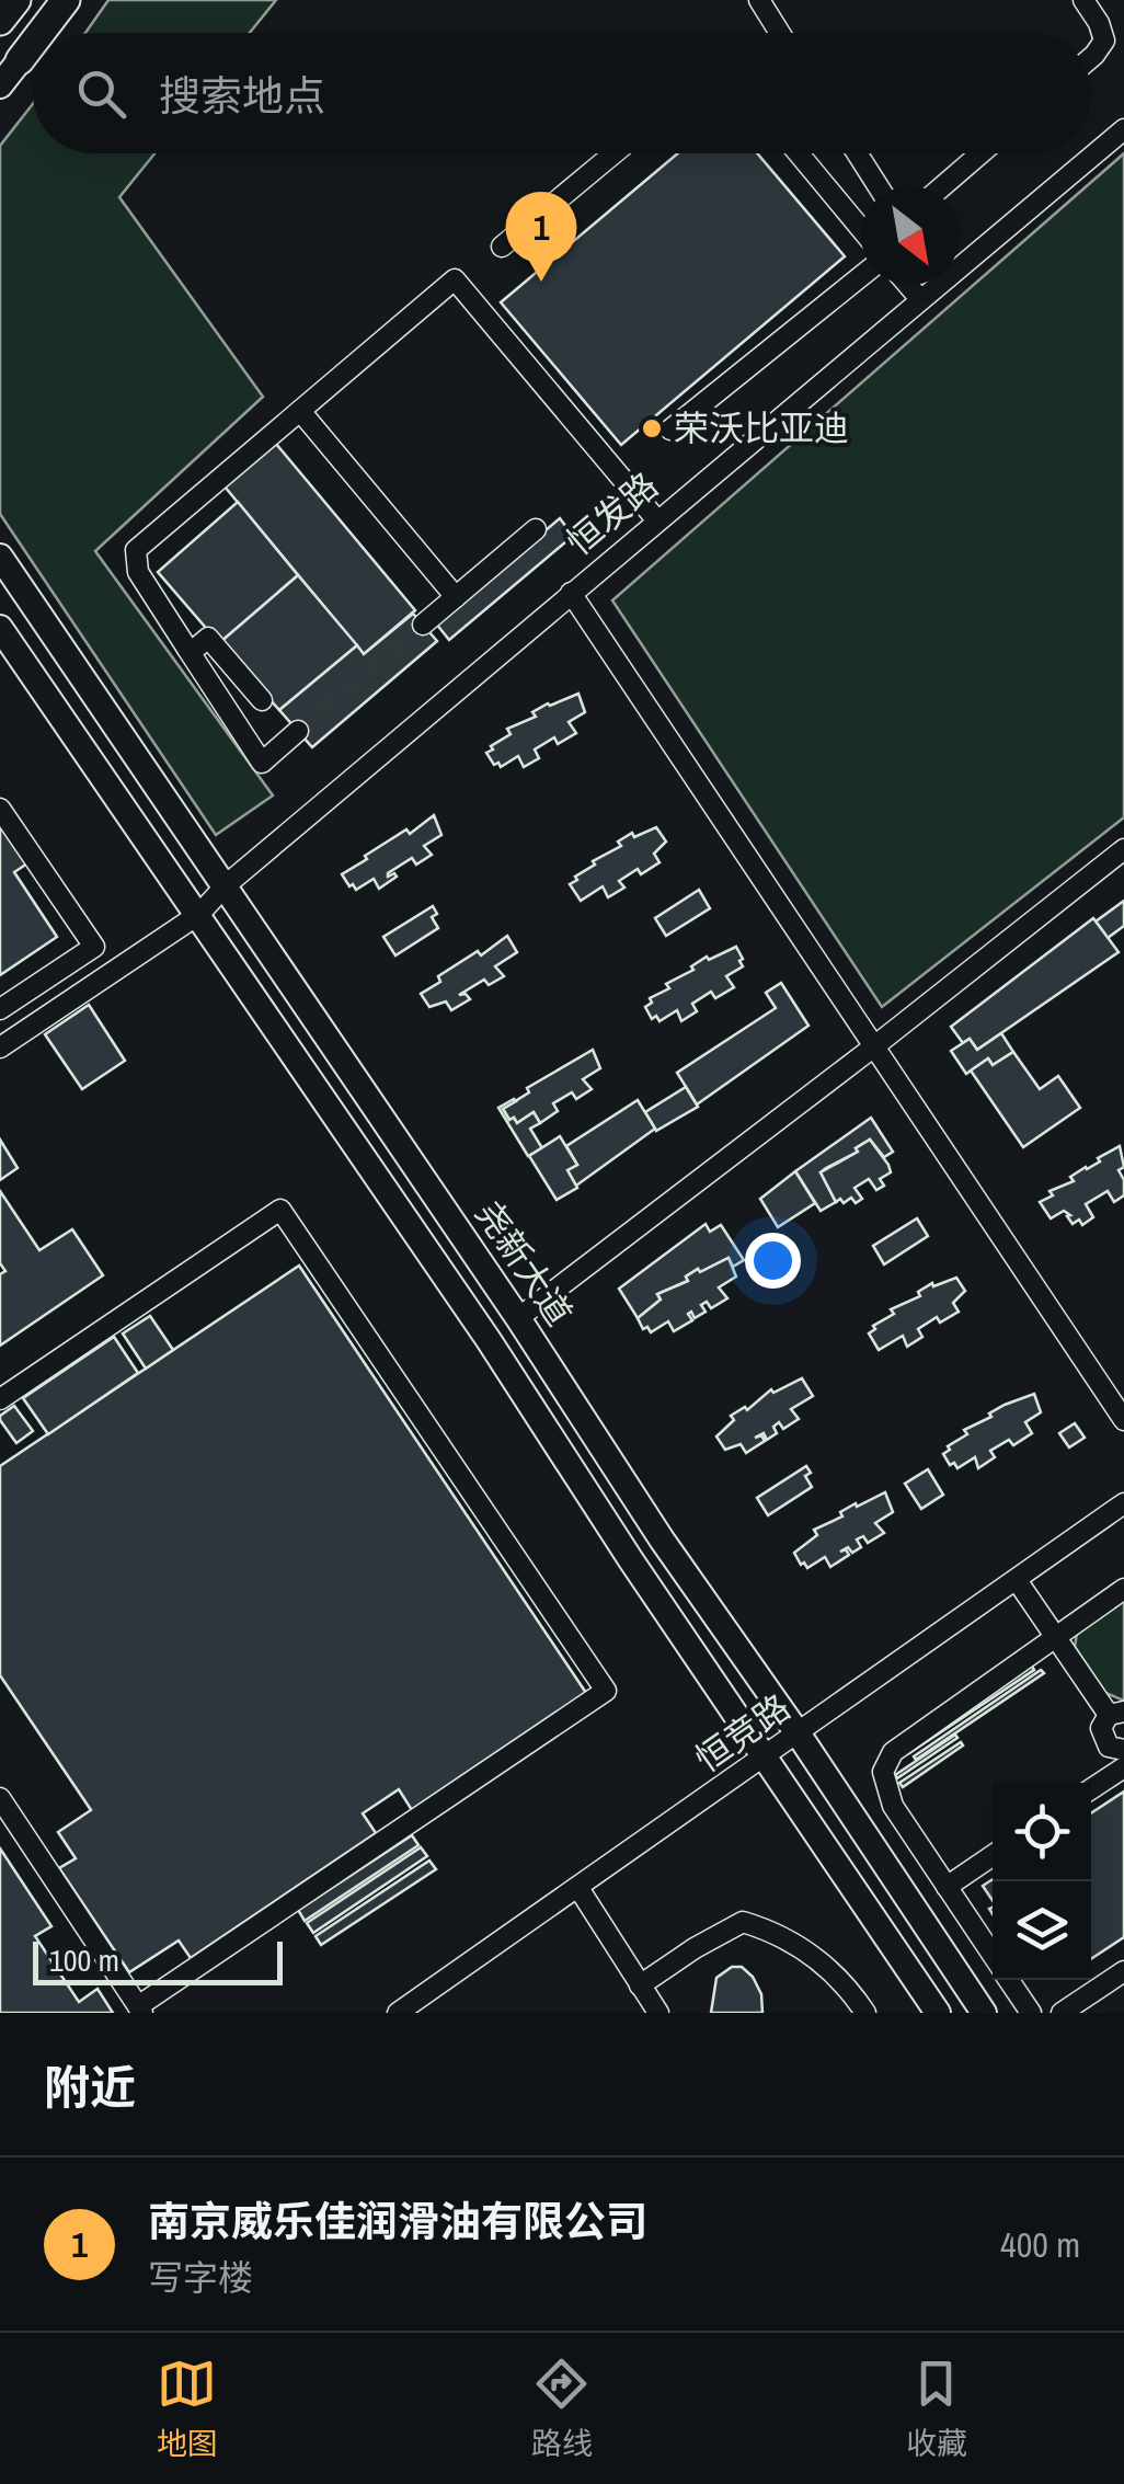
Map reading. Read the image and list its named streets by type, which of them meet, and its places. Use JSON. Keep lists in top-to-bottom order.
{
  "streets": {
    "main road": ["尧新大道"],
    "street": ["恒发路", "恒竞路"]
  },
  "crossings": [
    ["恒发路", "尧新大道"],
    ["尧新大道", "恒竞路"]
  ],
  "places": ["荣沃比亚迪"],
  "scale_bar": "100 m",
  "north": "bottom right",
  "page": {
    "search": "搜索地点",
    "pins": "1",
    "scale": "100 m",
    "heading": "附近",
    "list": [
      {
        "mark": "1",
        "name": "南京威乐佳润滑油有限公司",
        "note": "写字楼",
        "value": "400 m"
      }
    ],
    "nav": ["地图", "路线", "收藏"]
  }
}
